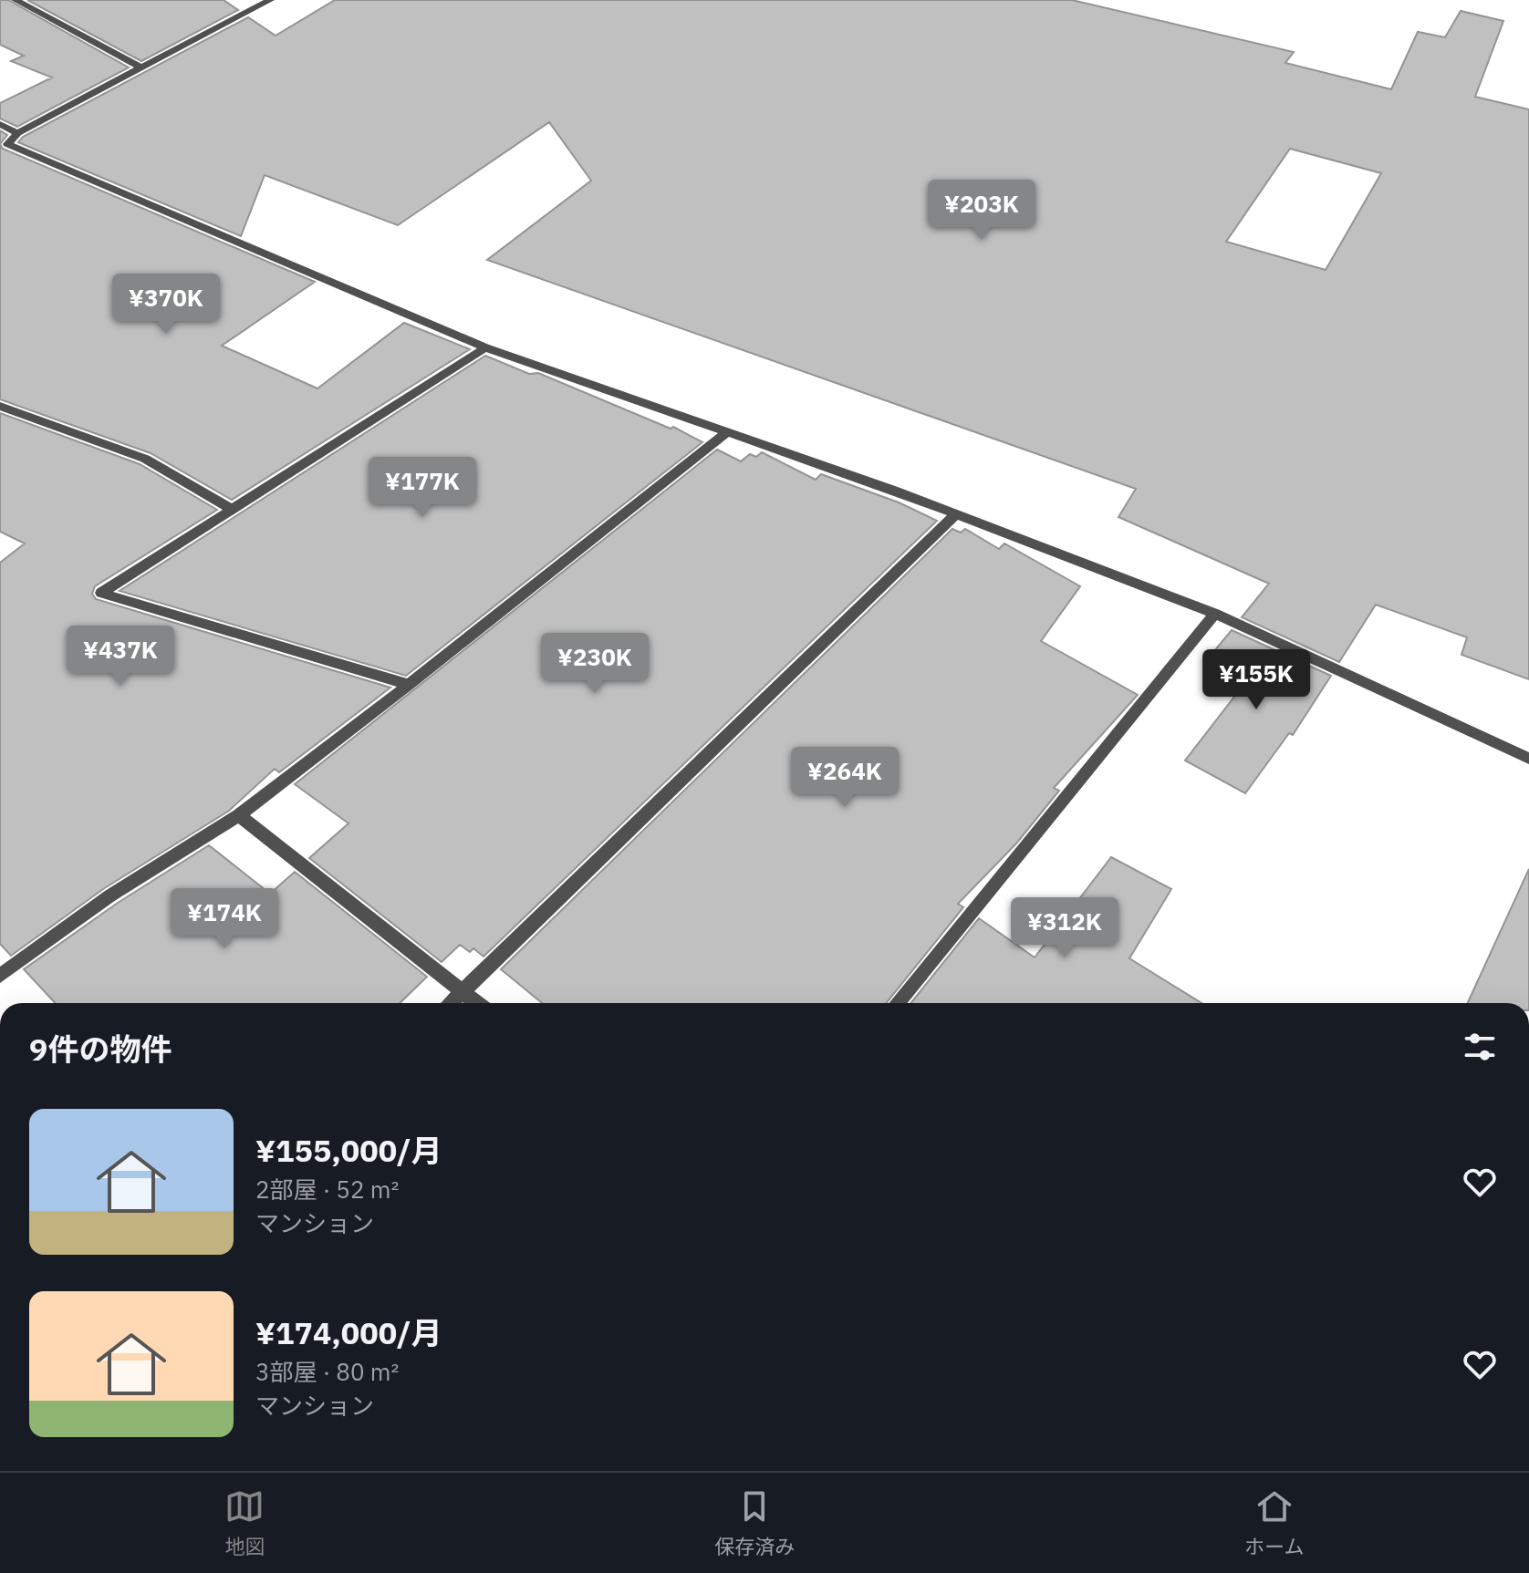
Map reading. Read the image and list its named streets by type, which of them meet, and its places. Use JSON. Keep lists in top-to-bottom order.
{
  "page": {
    "price": [
      "¥203K",
      "¥370K",
      "¥177K",
      "¥437K",
      "¥230K",
      "¥155K",
      "¥264K",
      "¥174K",
      "¥312K"
    ],
    "heading": "9件の物件",
    "list": [
      {
        "name": "¥155,000/月",
        "note": "2部屋 · 52 m² · マンション"
      },
      {
        "name": "¥174,000/月",
        "note": "3部屋 · 80 m² · マンション"
      }
    ],
    "tabs": ["地図", "保存済み", "ホーム"]
  }
}
